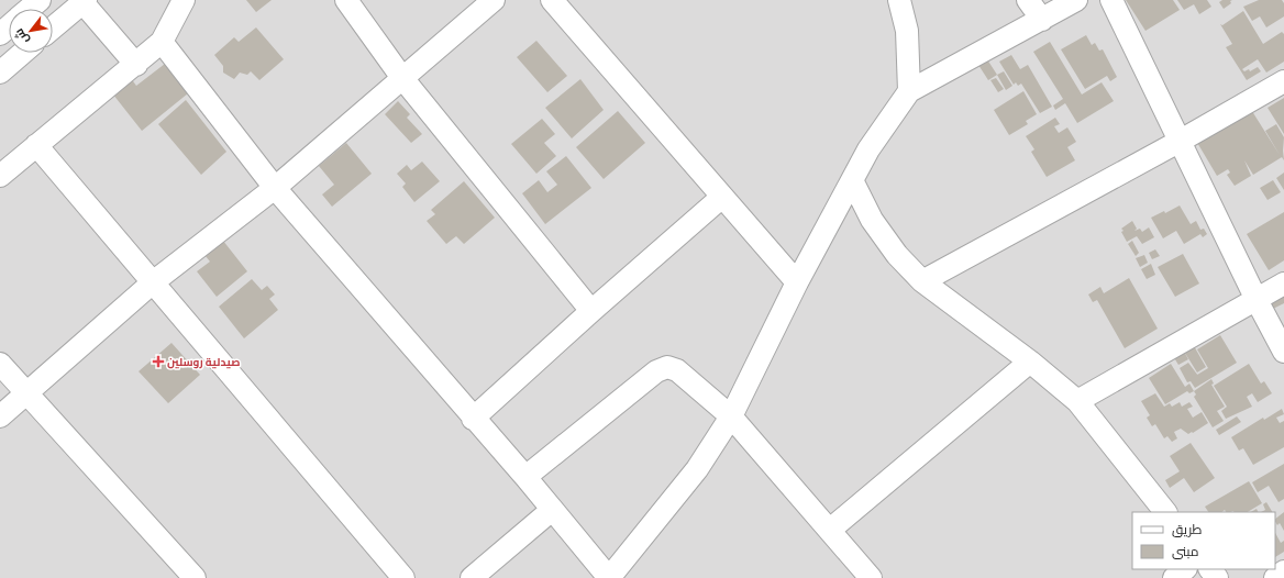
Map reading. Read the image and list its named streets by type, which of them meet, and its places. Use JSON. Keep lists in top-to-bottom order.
{
  "places": {
    "health": ["صيدلية روسلين"]
  },
  "legend": ["طريق", "مبنى"],
  "north": "bottom left"
}
